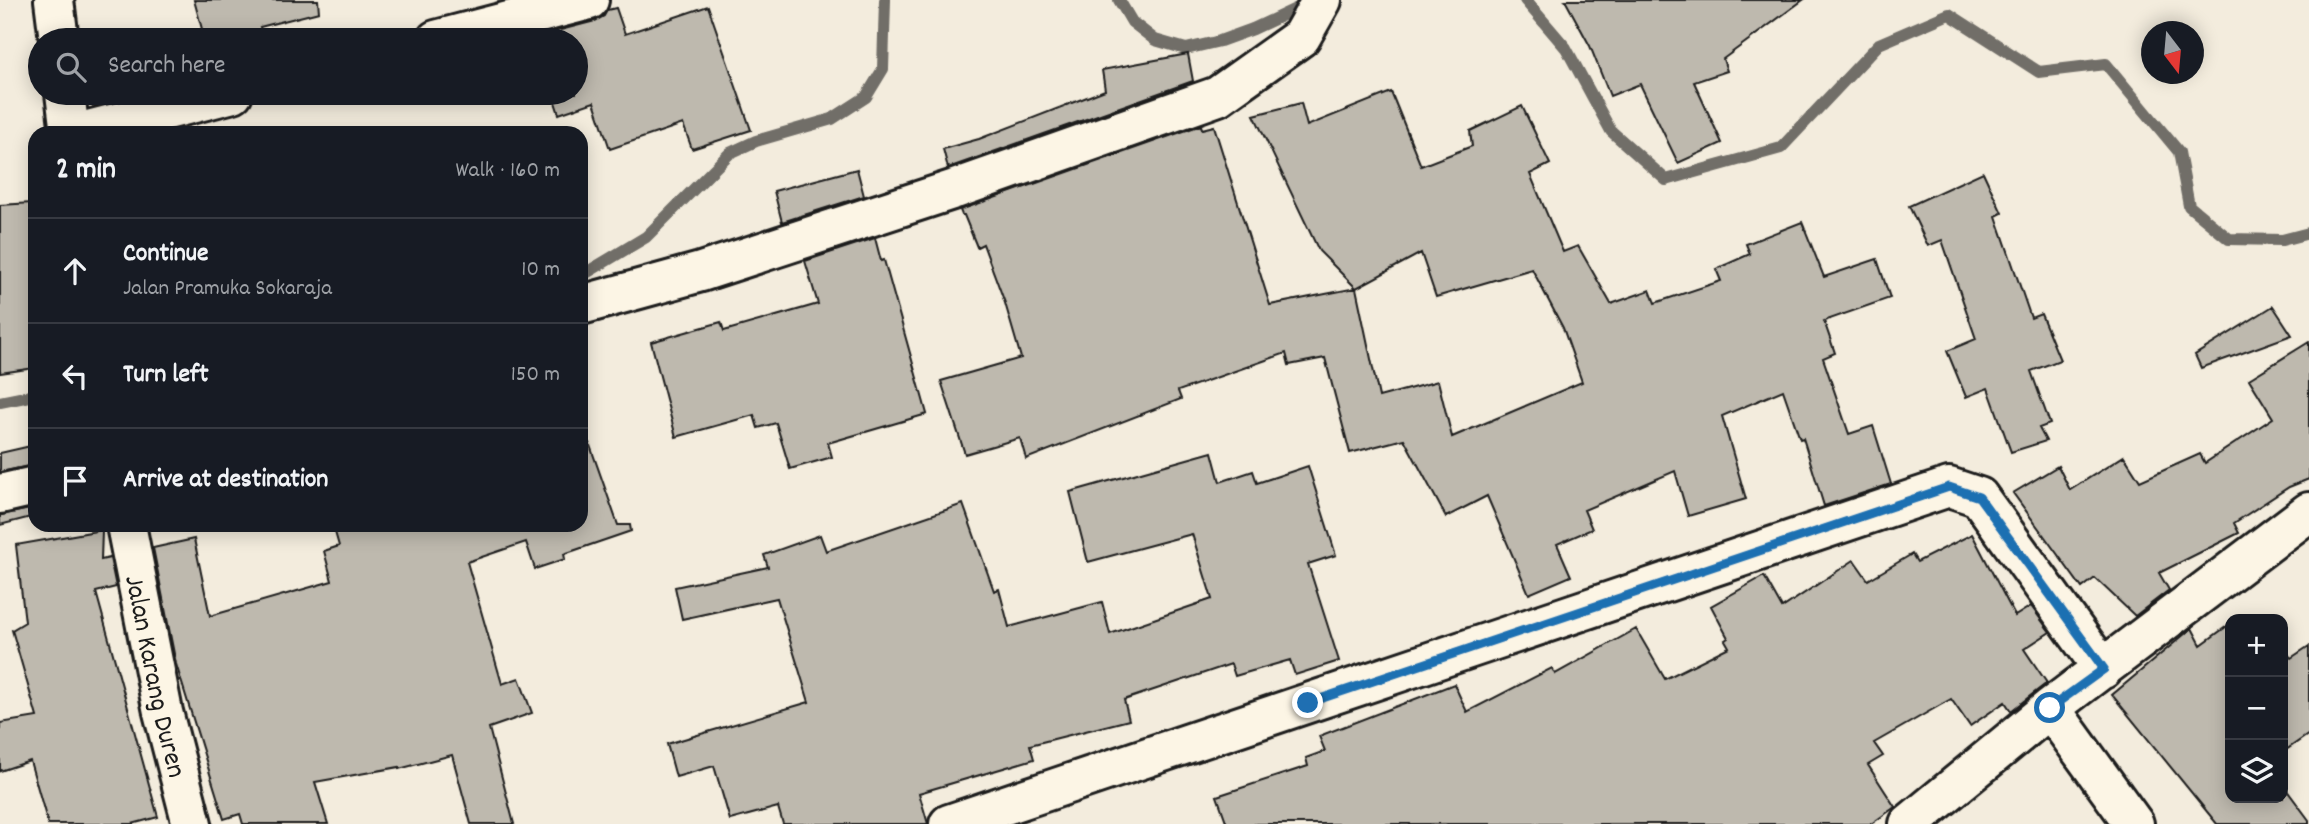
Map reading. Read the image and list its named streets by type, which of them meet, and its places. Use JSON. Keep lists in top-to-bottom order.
{
  "streets": {
    "street": ["Jalan Karang Duren"]
  },
  "north": "bottom",
  "page": {
    "search": "Search here",
    "heading": ["2 min", "Walk · 160 m"],
    "list": [
      ["Continue", "Jalan Pramuka Sokaraja", "10 m"],
      ["Turn left", "150 m"],
      "Arrive at destination"
    ],
    "map_buttons": ["+", "−"]
  }
}
